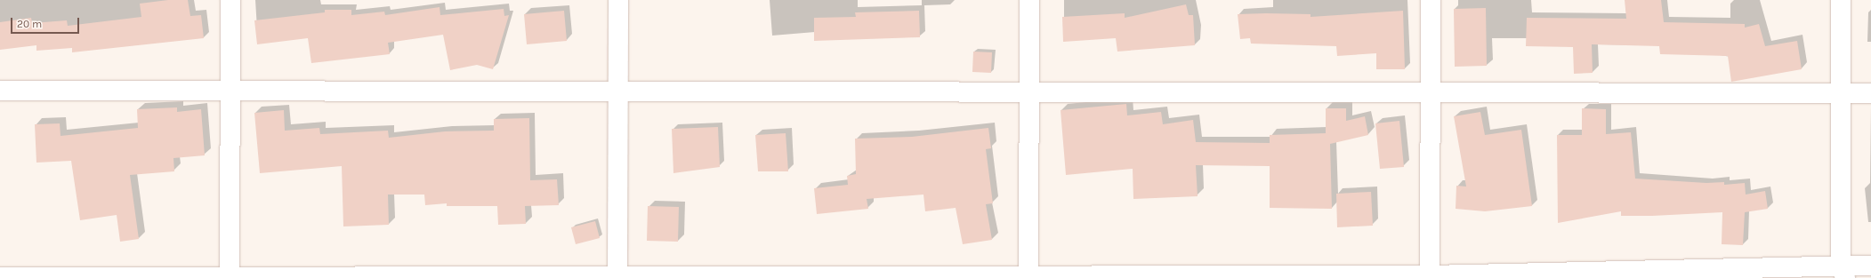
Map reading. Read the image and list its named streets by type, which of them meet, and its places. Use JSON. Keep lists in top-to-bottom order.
{
  "scale_bar": "20 m"
}
